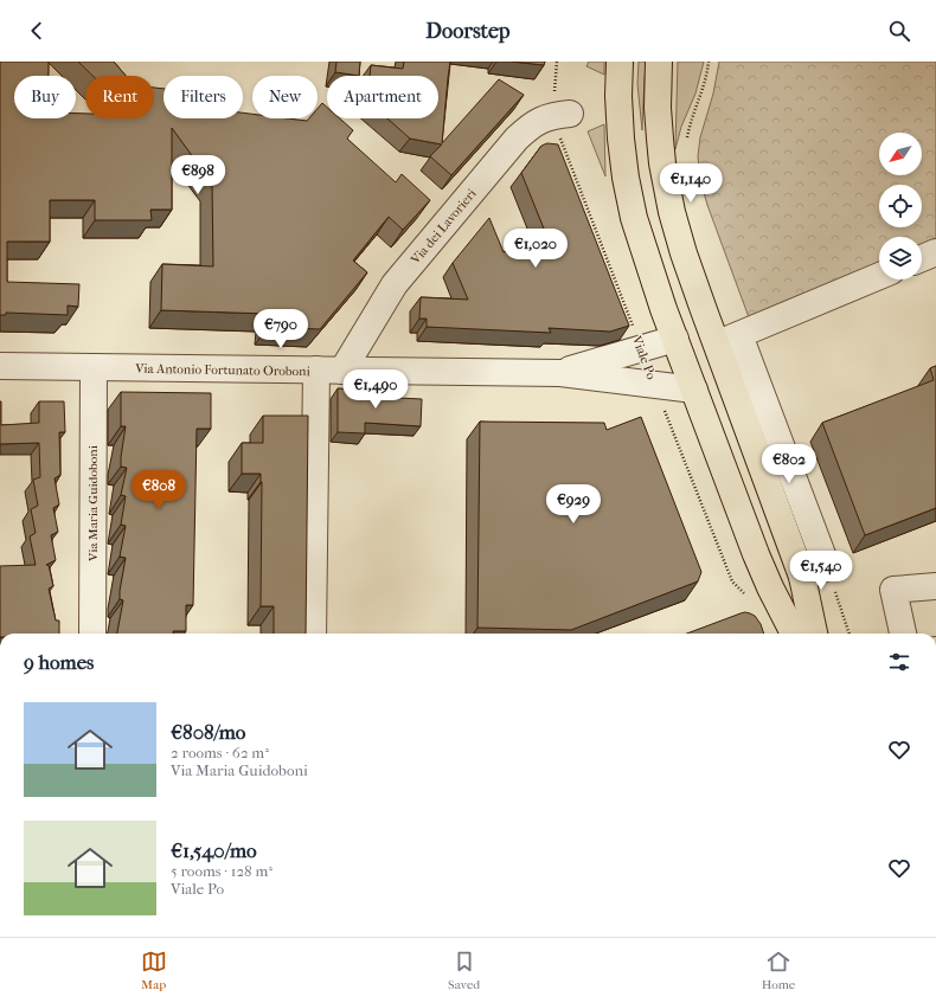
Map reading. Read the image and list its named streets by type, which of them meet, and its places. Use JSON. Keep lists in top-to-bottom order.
{
  "streets": {
    "main road": ["Via Antonio Fortunato Oroboni"],
    "street": ["Via dei Lavorieri", "Via Maria Guidoboni"],
    "path": ["Viale Po"]
  },
  "crossings": [
    ["Via dei Lavorieri", "Viale Po"],
    ["Via dei Lavorieri", "Via Antonio Fortunato Oroboni"],
    ["Viale Po", "Via Antonio Fortunato Oroboni"],
    ["Via Antonio Fortunato Oroboni", "Via Maria Guidoboni"]
  ],
  "north": "bottom left",
  "page": {
    "header": "Doorstep",
    "chip": [
      "Buy",
      "Rent",
      "Filters",
      "New",
      "Apartment"
    ],
    "price": [
      "€898",
      "€1,140",
      "€1,020",
      "€790",
      "€1,490",
      "€802",
      "€808",
      "€929",
      "€1,540"
    ],
    "heading": "9 homes",
    "list": [
      {
        "name": "€808/mo",
        "note": "2 rooms · 62 m² · Via Maria Guidoboni"
      },
      {
        "name": "€1,540/mo",
        "note": "5 rooms · 128 m² · Viale Po"
      }
    ],
    "tabs": ["Map", "Saved", "Home"]
  }
}
